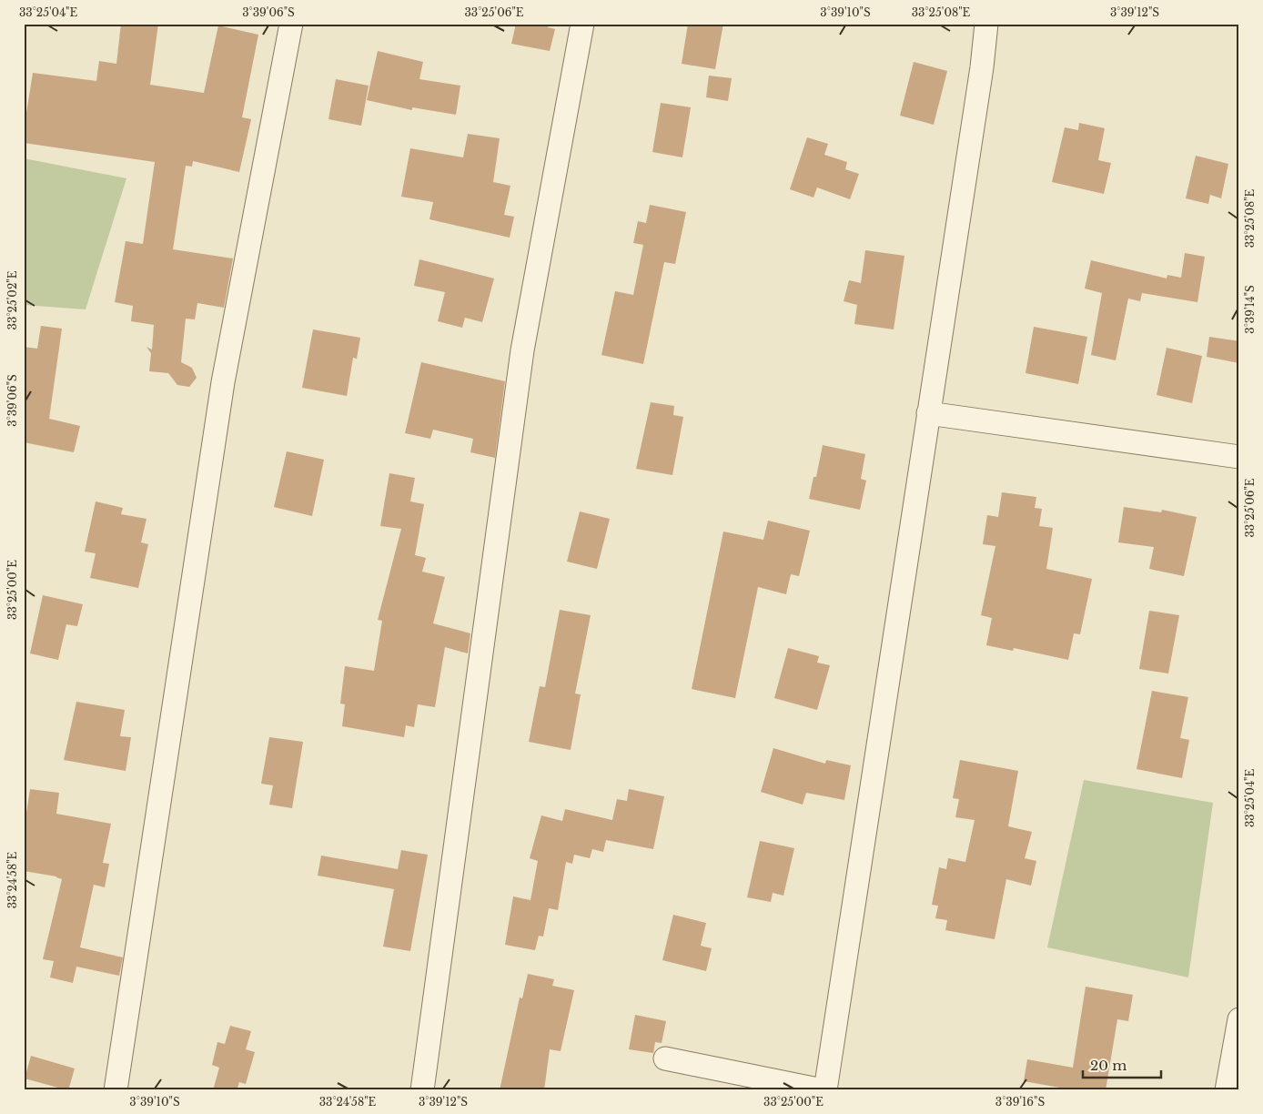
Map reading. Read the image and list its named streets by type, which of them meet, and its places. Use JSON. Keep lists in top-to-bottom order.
{
  "scale_bar": "20 m",
  "coordinates": [
    "33°25'04\"E",
    "3°39'06\"S",
    "33°25'06\"E",
    "3°39'10\"S",
    "33°25'08\"E",
    "3°39'12\"S",
    "33°25'02\"E",
    "3°39'14\"S",
    "33°25'00\"E",
    "33°24'58\"E",
    "3°39'16\"S"
  ]
}
